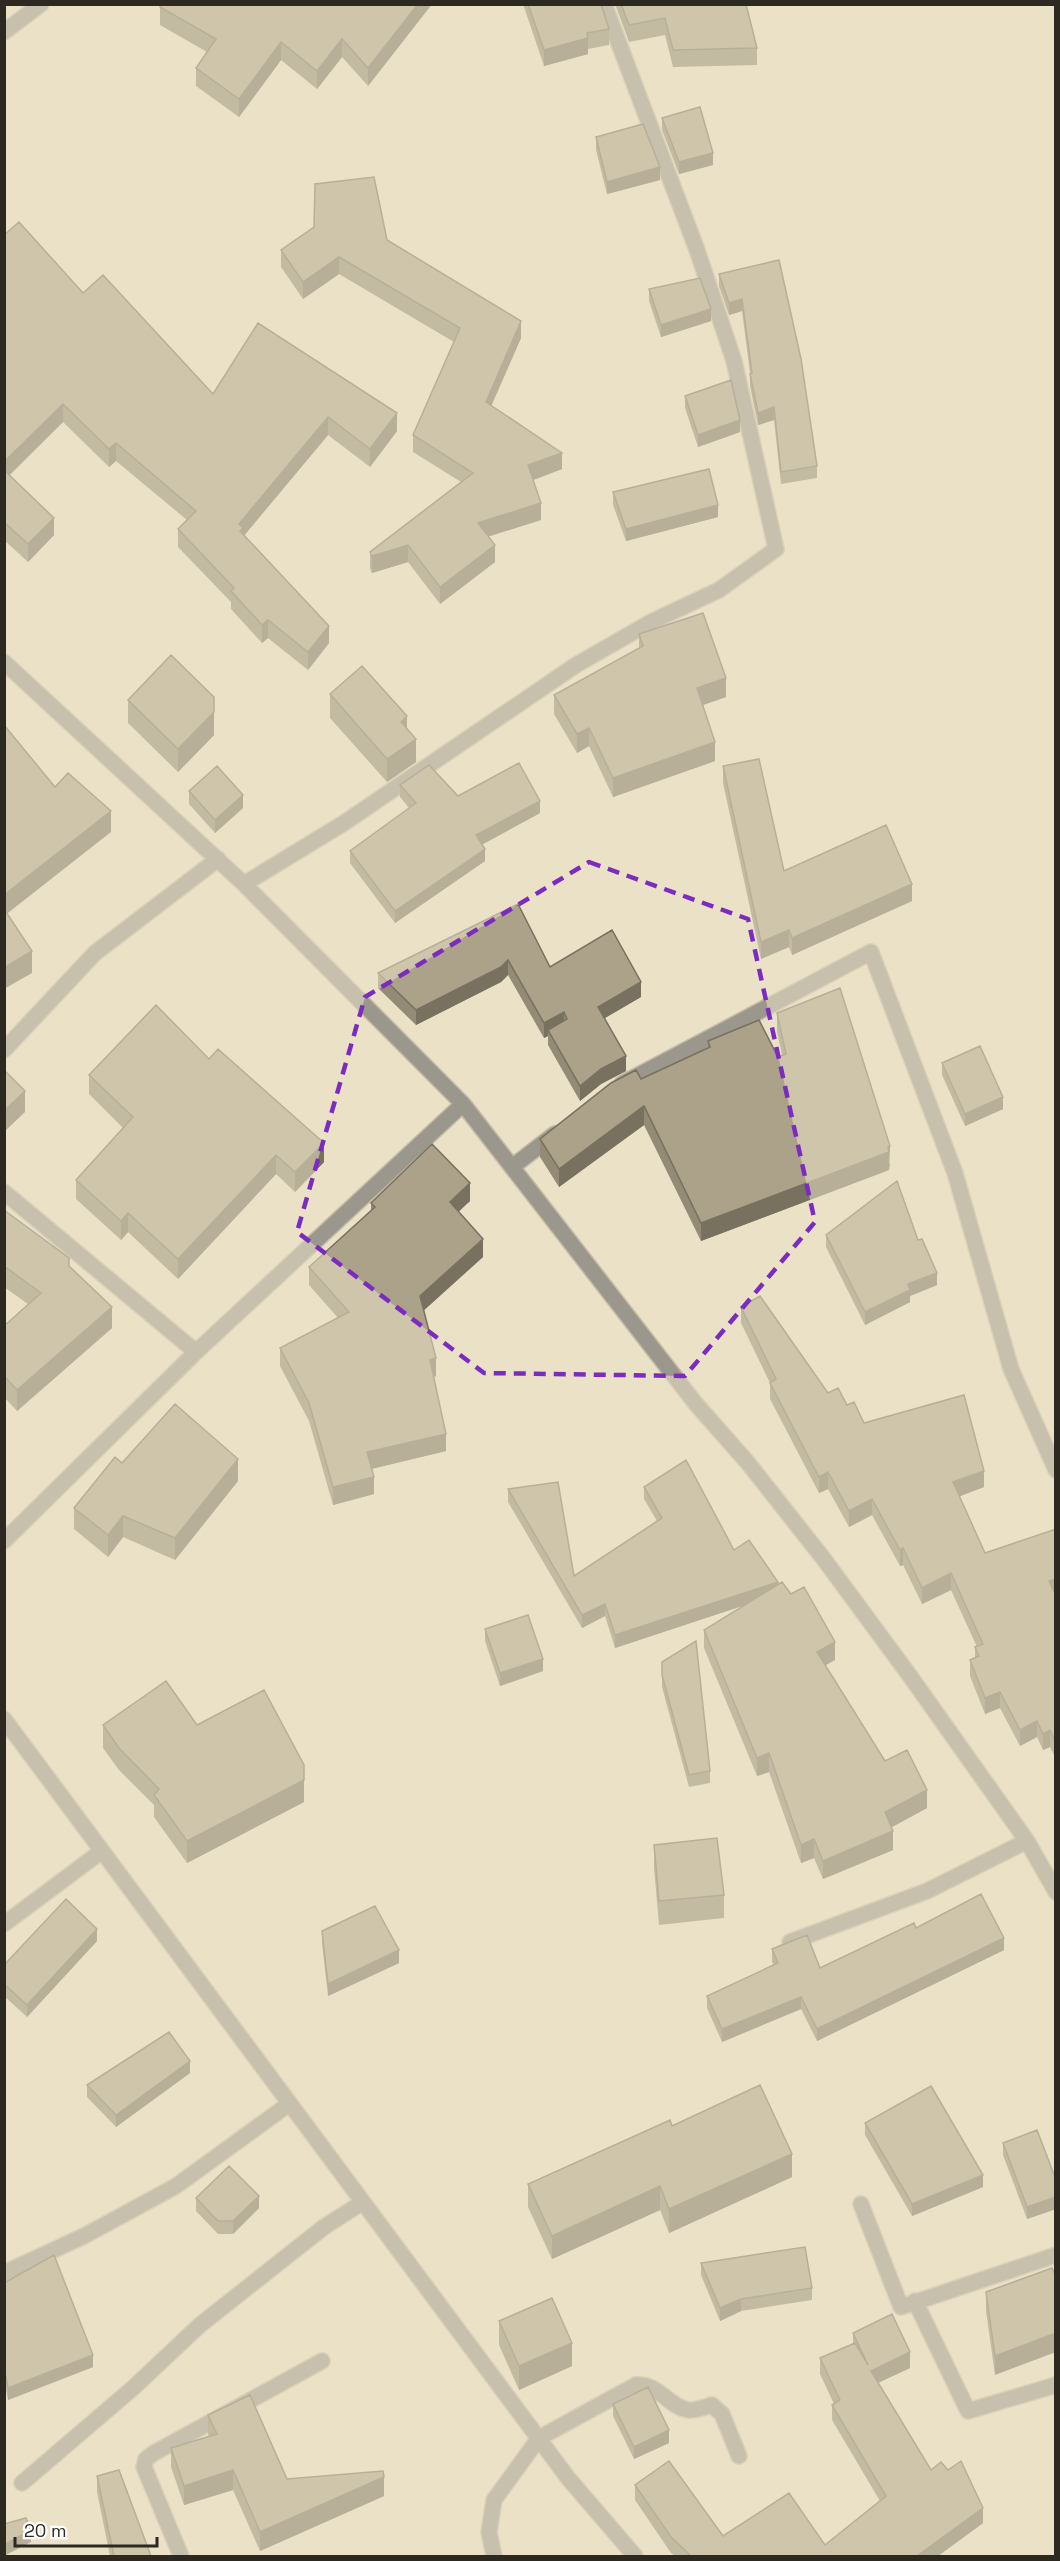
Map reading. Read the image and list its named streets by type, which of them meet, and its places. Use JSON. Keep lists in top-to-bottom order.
{
  "scale_bar": "20 m"
}
